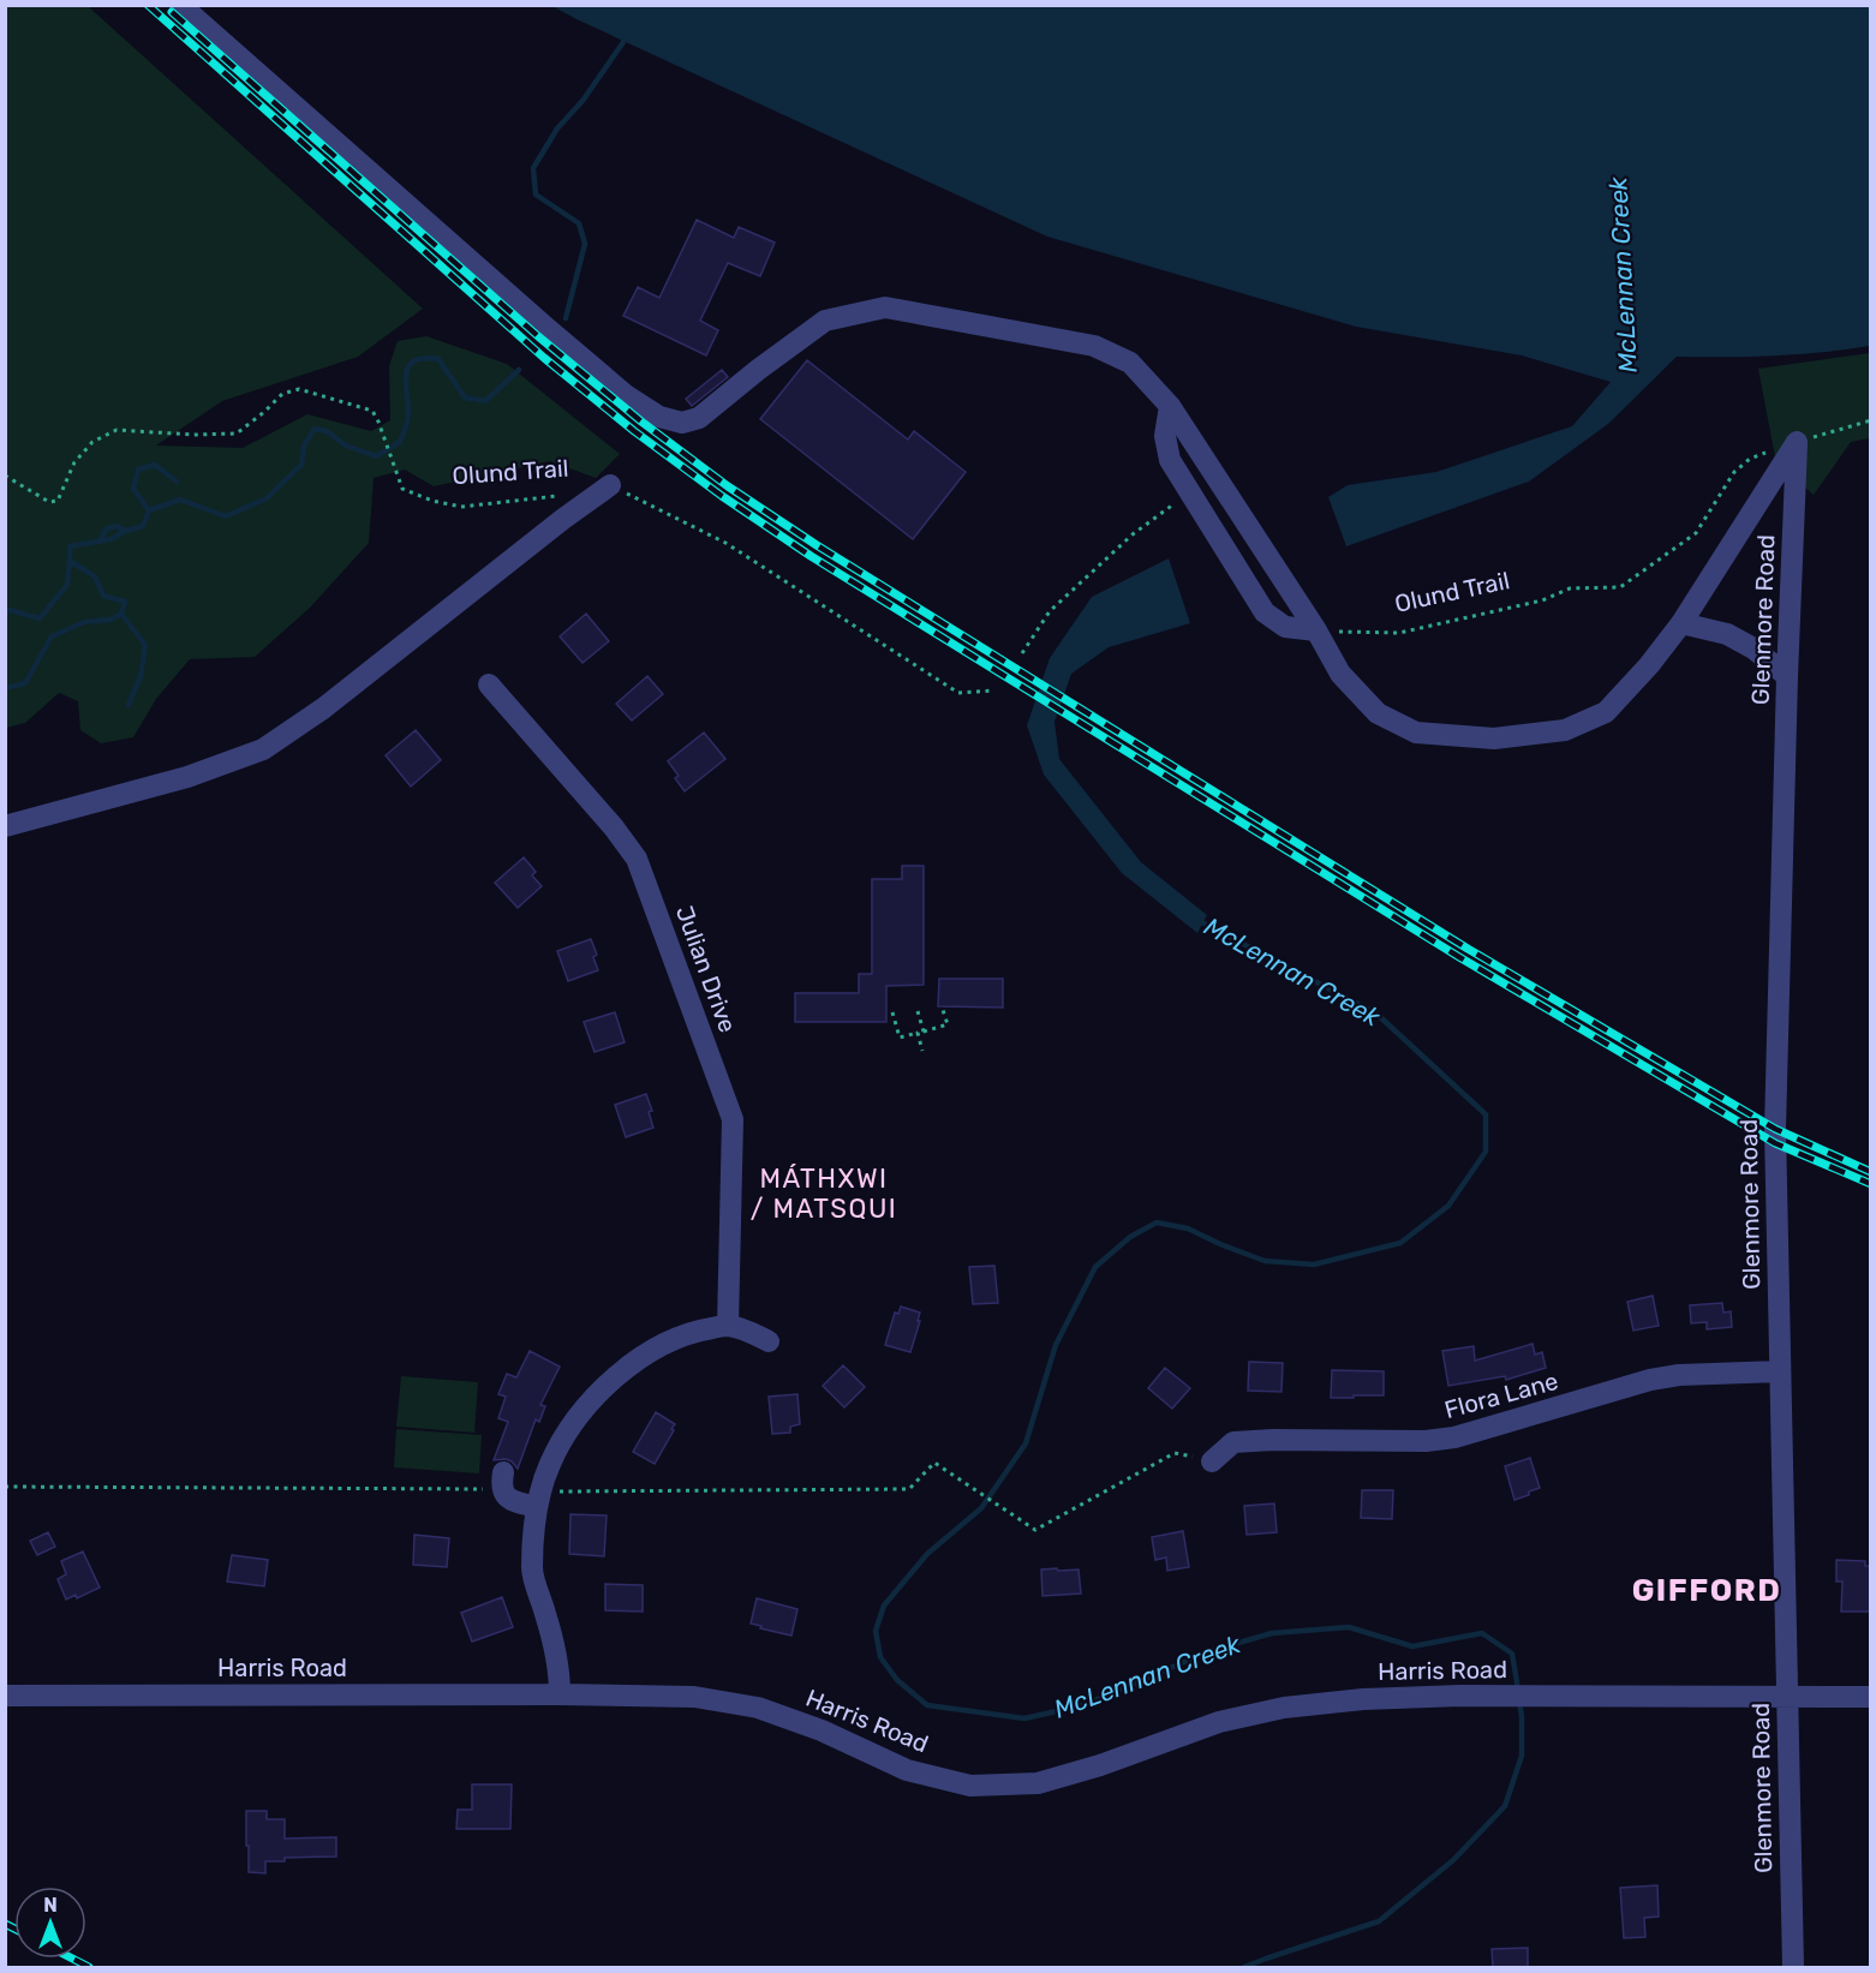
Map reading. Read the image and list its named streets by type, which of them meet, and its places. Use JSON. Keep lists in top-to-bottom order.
{
  "streets": {
    "street": [
      "Glenmore Road",
      "Julian Drive",
      "Flora Lane",
      "Harris Road"
    ],
    "path": ["Olund Trail"]
  },
  "crossings": [
    ["Olund Trail", "Glenmore Road"],
    ["Glenmore Road", "Flora Lane"],
    ["Glenmore Road", "Harris Road"]
  ],
  "districts": ["MÁTHXWI / MATSQUI", "GIFFORD"],
  "water": ["McLennan Creek"],
  "north": "top"
}
